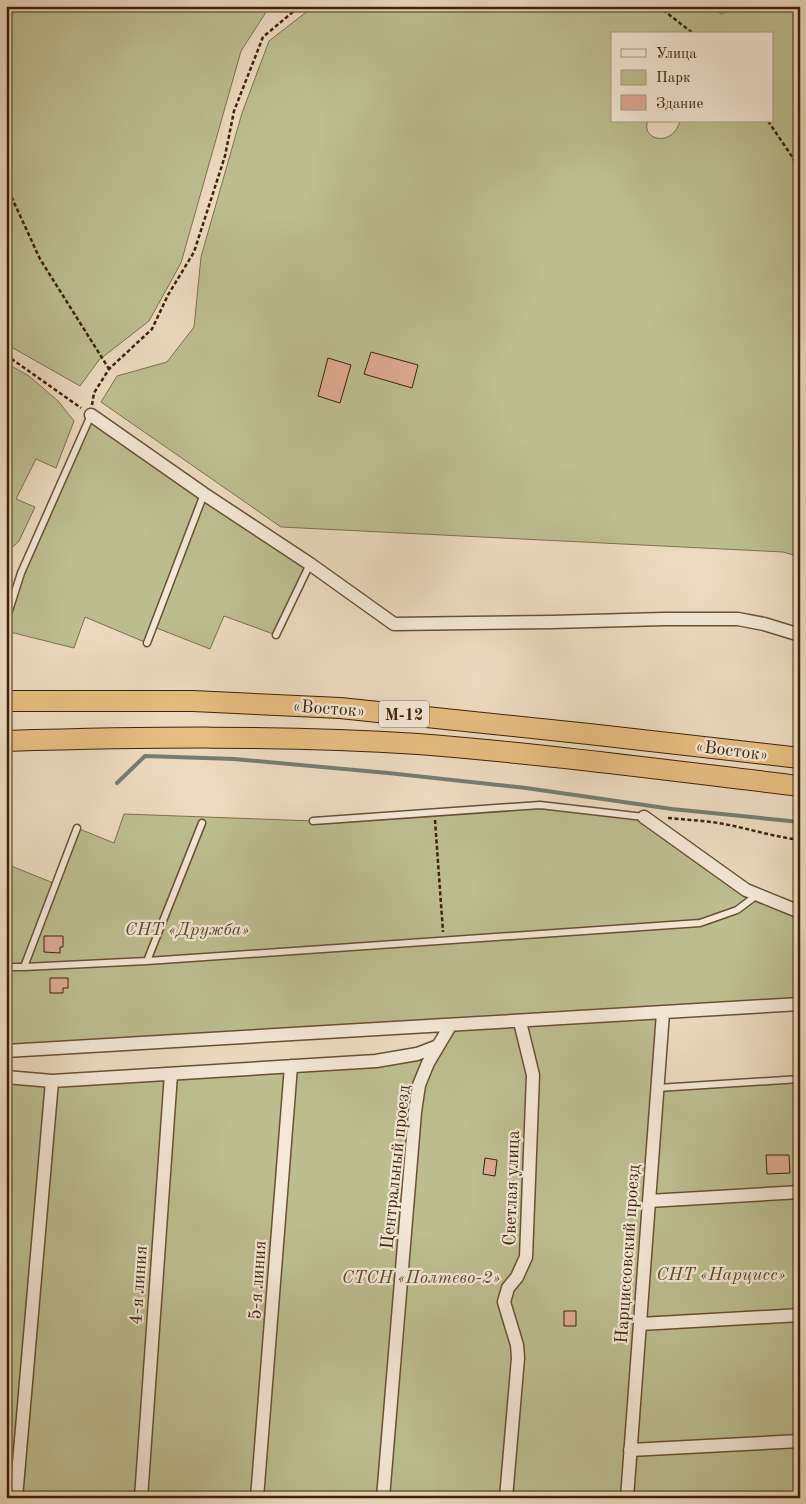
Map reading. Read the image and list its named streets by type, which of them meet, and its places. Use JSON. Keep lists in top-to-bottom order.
{
  "streets": {
    "highway": ["«Восток»", "М-12"],
    "street": [
      "Центральный проезд",
      "Светлая улица",
      "Нарциссовский проезд",
      "5-я линия",
      "4-я линия"
    ]
  },
  "parks": ["СНТ «Дружба»", "СНТ «Нарцисс»", "СТСН «Полтево-2»"],
  "legend": ["Улица", "Парк", "Здание"]
}
